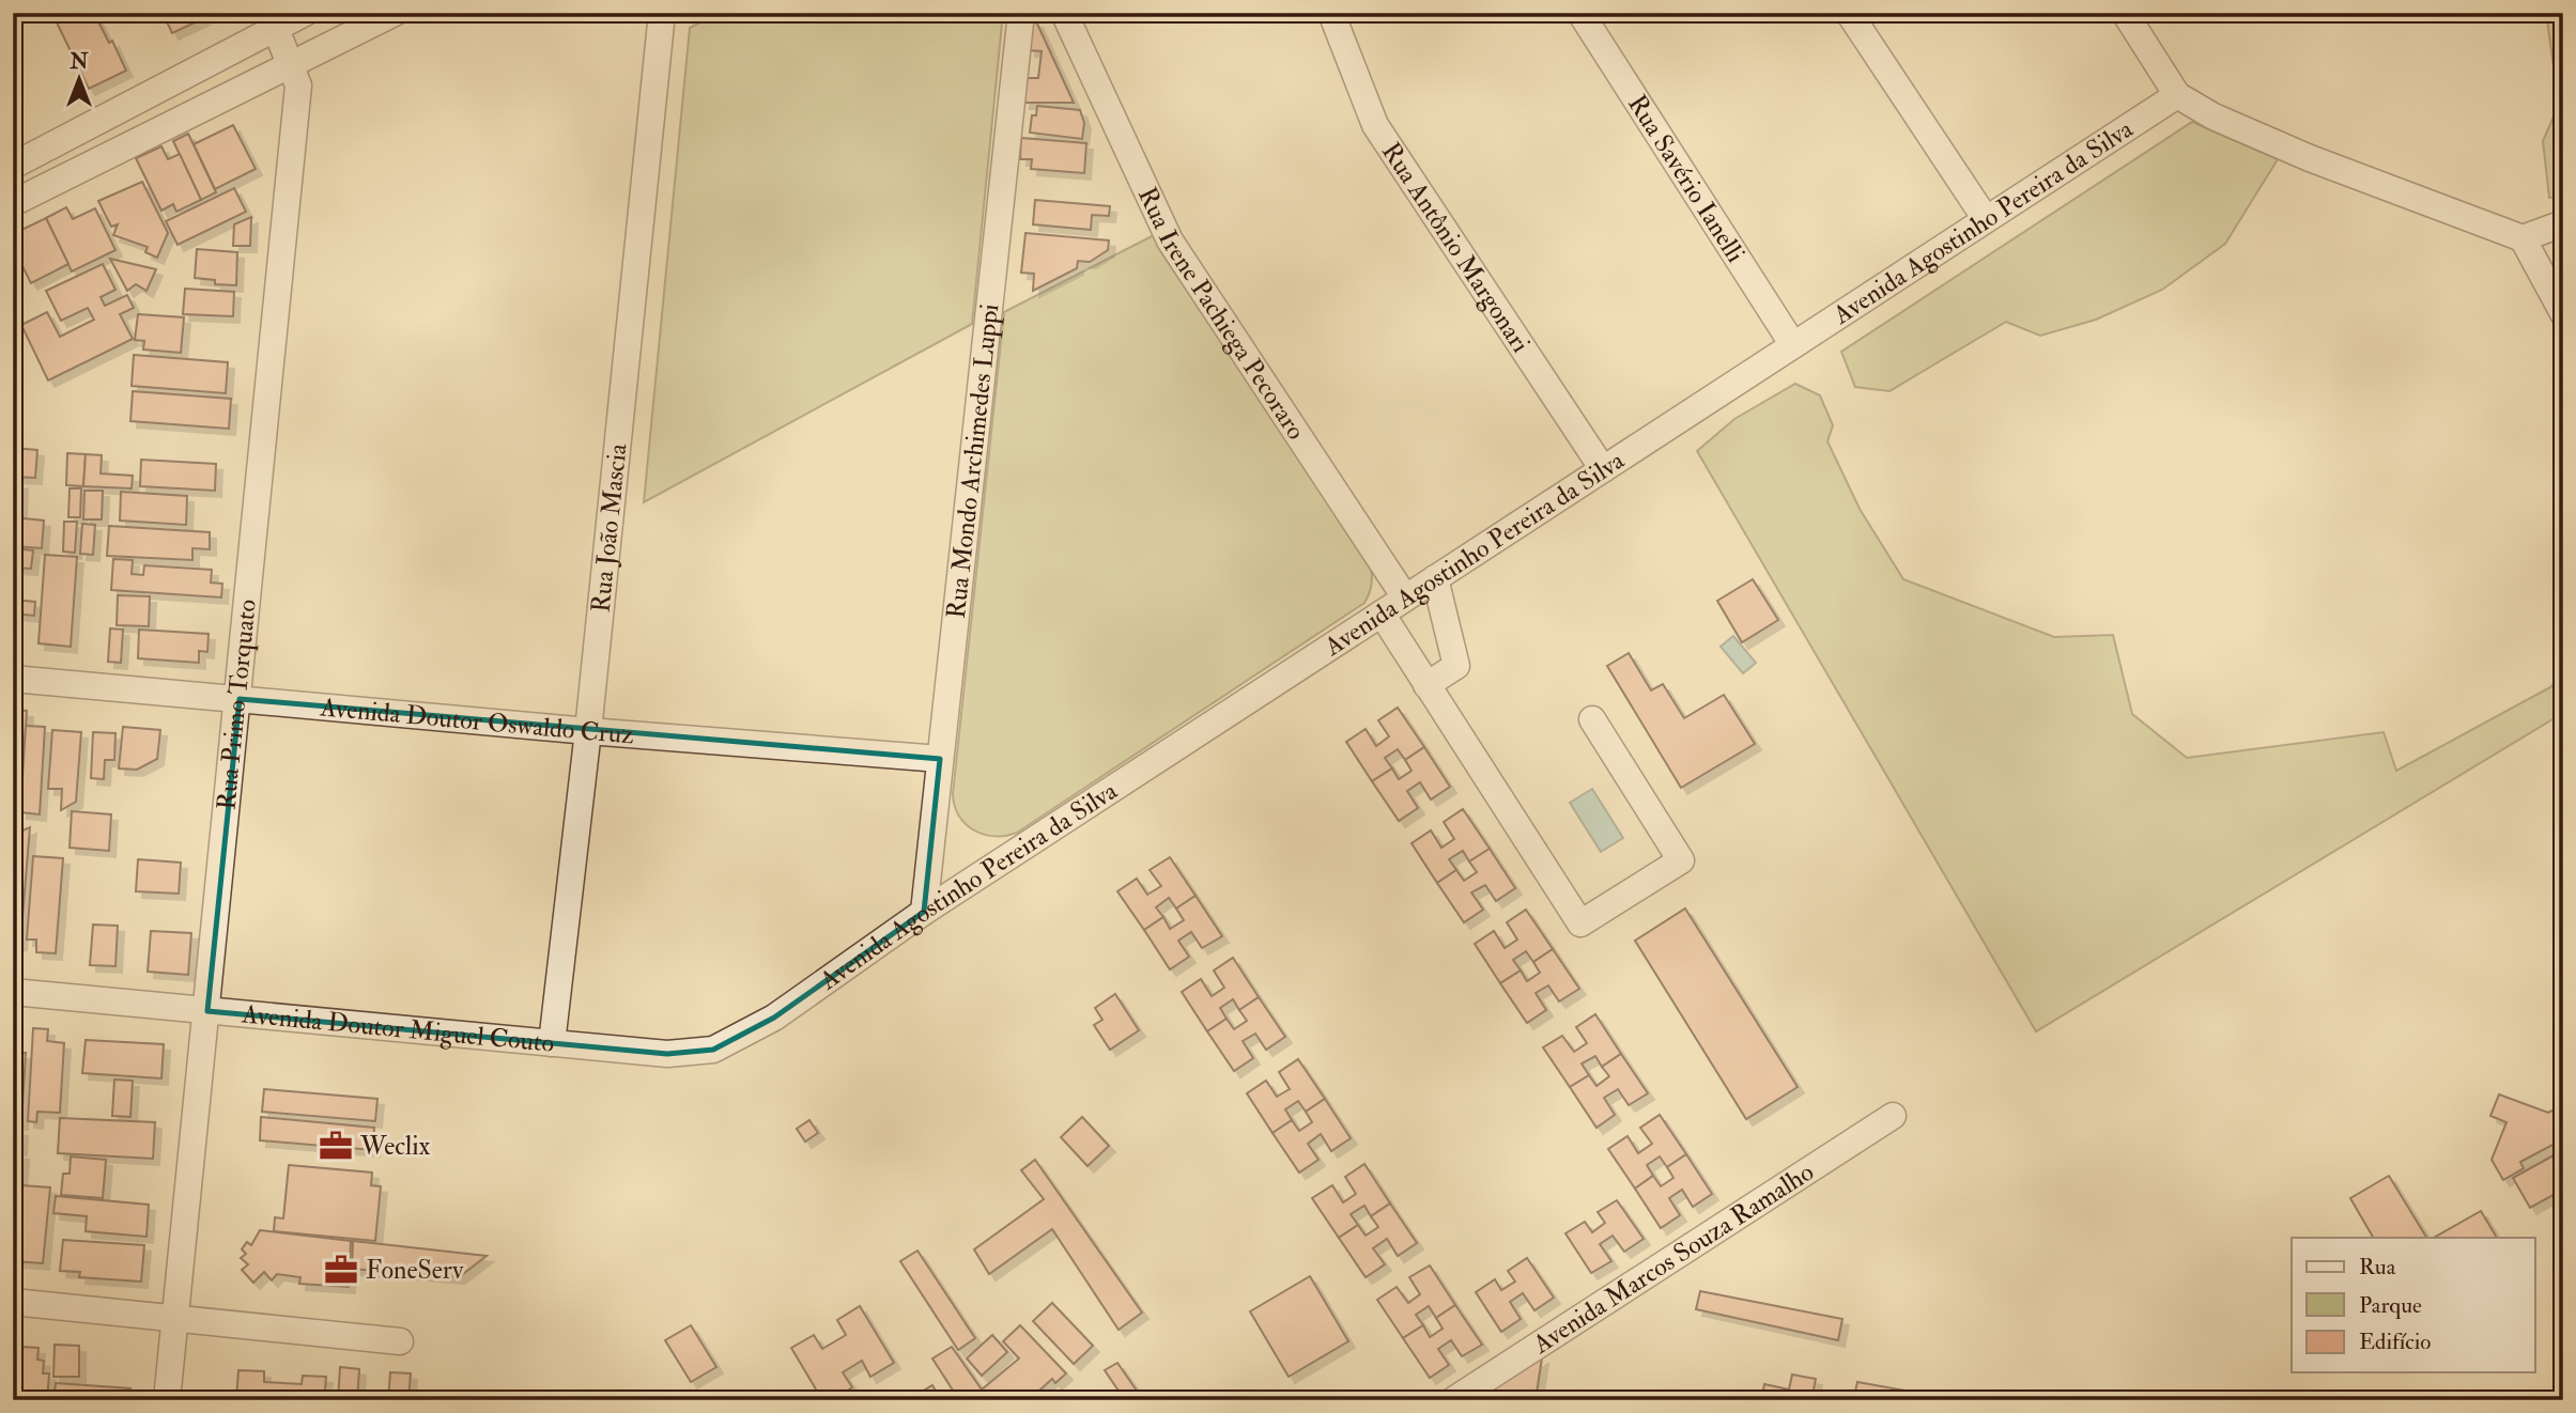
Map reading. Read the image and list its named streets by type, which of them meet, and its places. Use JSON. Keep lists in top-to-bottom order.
{
  "streets": {
    "street": [
      "Rua Savério Ianelli",
      "Avenida Agostinho Pereira da Silva",
      "Rua Antônio Margonari",
      "Rua Irene Pachiega Pecoraro",
      "Rua Mondo Archimedes Luppi",
      "Rua João Mascia",
      "Rua Primo Torquato",
      "Avenida Doutor Oswaldo Cruz",
      "Avenida Doutor Miguel Couto",
      "Avenida Marcos Souza Ramalho"
    ]
  },
  "crossings": [
    ["Rua Savério Ianelli", "Avenida Agostinho Pereira da Silva"],
    ["Avenida Agostinho Pereira da Silva", "Rua Antônio Margonari"],
    ["Avenida Agostinho Pereira da Silva", "Rua Irene Pachiega Pecoraro"],
    ["Avenida Agostinho Pereira da Silva", "Rua Mondo Archimedes Luppi"],
    ["Avenida Agostinho Pereira da Silva", "Avenida Doutor Miguel Couto"],
    ["Rua Mondo Archimedes Luppi", "Avenida Doutor Oswaldo Cruz"],
    ["Rua João Mascia", "Avenida Doutor Oswaldo Cruz"],
    ["Rua João Mascia", "Avenida Doutor Miguel Couto"],
    ["Rua Primo Torquato", "Avenida Doutor Oswaldo Cruz"],
    ["Rua Primo Torquato", "Avenida Doutor Miguel Couto"]
  ],
  "places": {
    "office": ["Weclix", "FoneServ"]
  },
  "legend": ["Rua", "Parque", "Edifício"],
  "north": "top"
}
